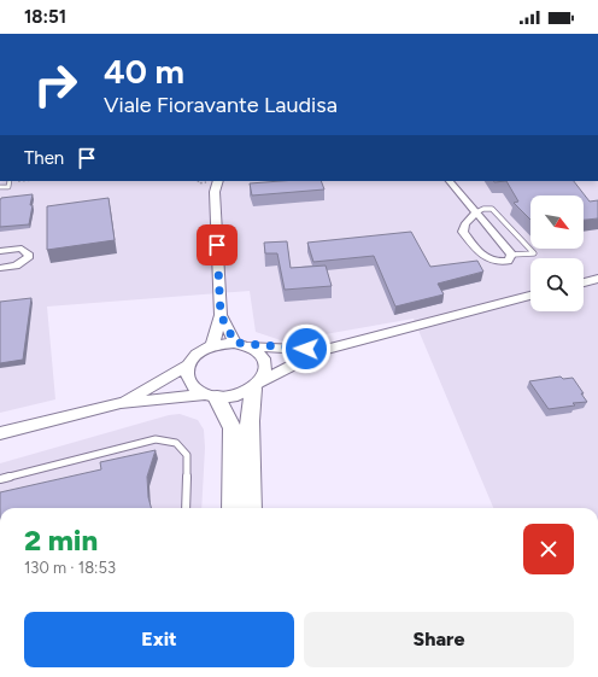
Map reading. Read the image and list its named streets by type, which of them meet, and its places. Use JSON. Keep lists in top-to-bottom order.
{
  "north": "bottom right",
  "page": {
    "status": "18:51",
    "turn": ["40 m", "Viale Fioravante Laudisa"],
    "then": "Then",
    "heading": ["2 min", "130 m · 18:53"],
    "buttons": ["Exit", "Share"]
  }
}
